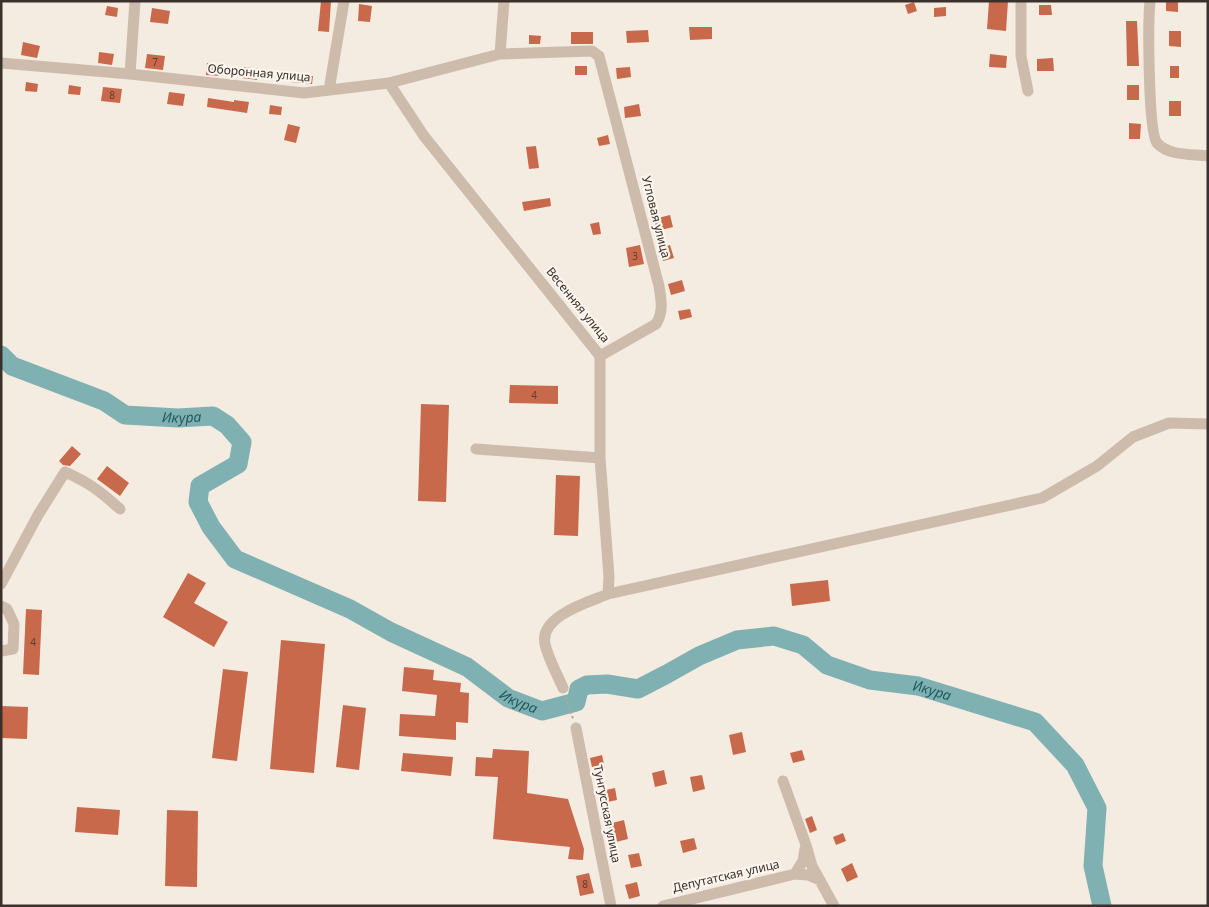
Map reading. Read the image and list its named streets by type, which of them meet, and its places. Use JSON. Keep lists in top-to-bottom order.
{
  "streets": {
    "street": [
      "Оборонная улица",
      "Угловая улица",
      "Весенняя улица",
      "Тунгусская улица",
      "Депутатская улица"
    ]
  },
  "crossings": [
    ["Оборонная улица", "Угловая улица"],
    ["Оборонная улица", "Весенняя улица"],
    ["Угловая улица", "Весенняя улица"]
  ],
  "water": ["Икура"],
  "house_numbers": [
    "7",
    "8",
    "3",
    "4",
    "4",
    "8"
  ]
}
